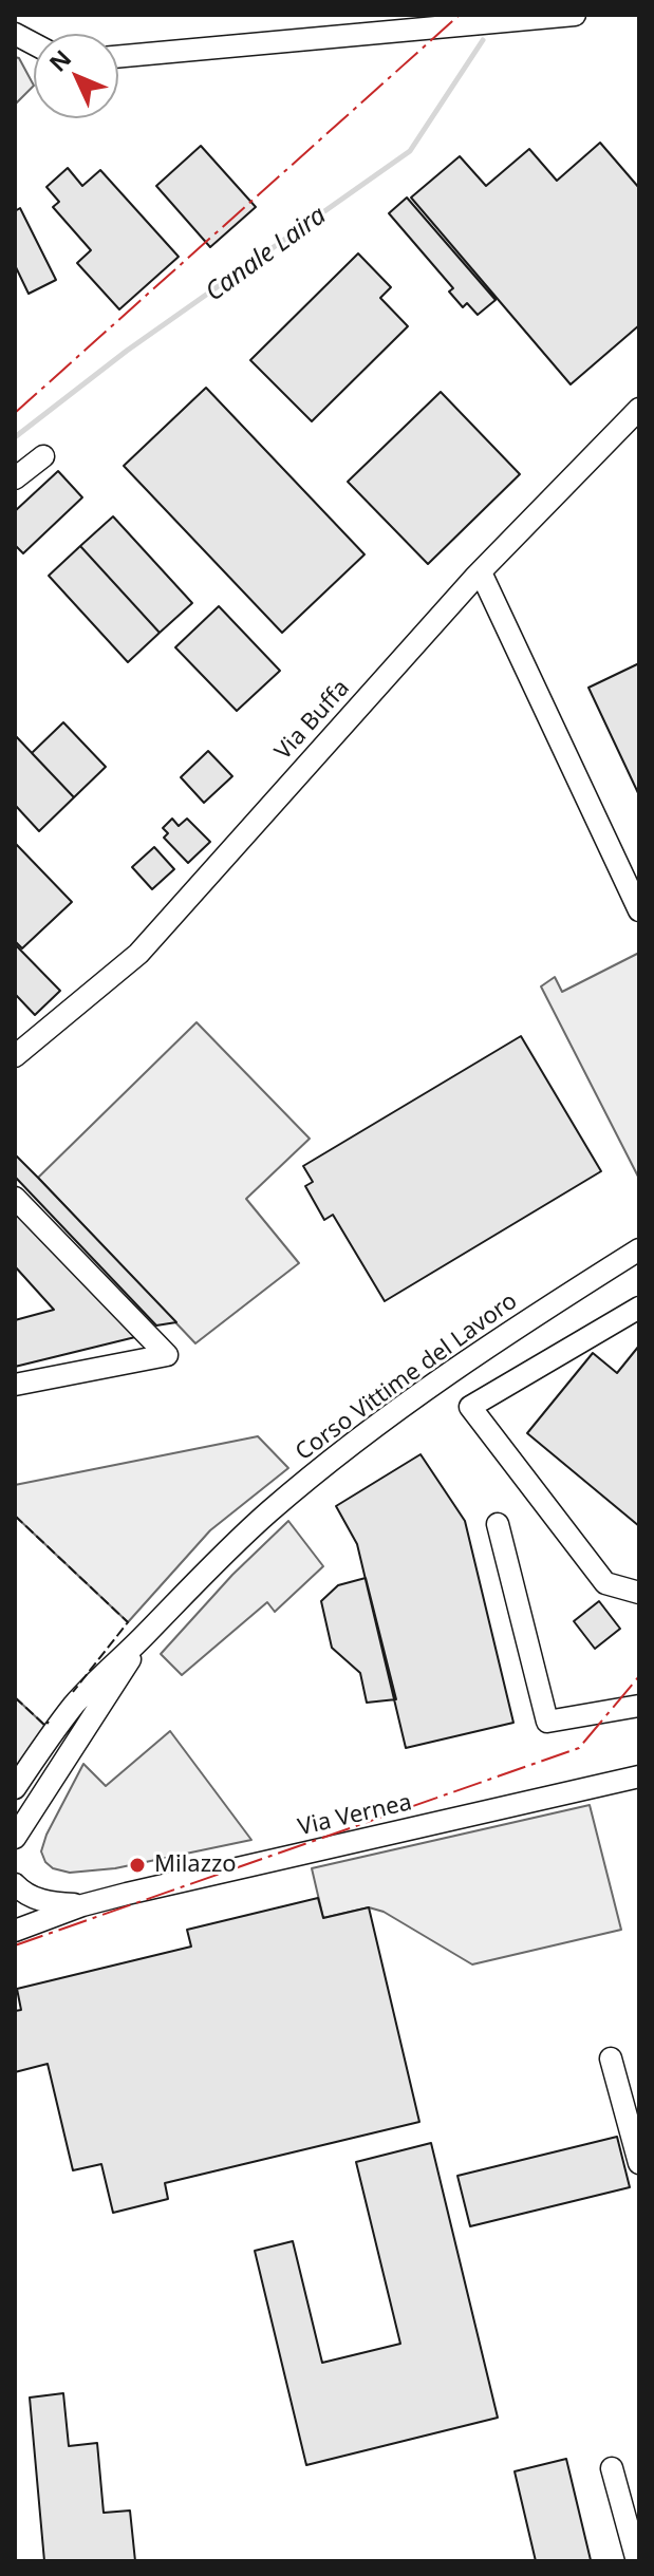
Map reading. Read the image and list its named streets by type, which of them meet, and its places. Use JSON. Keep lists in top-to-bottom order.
{
  "streets": {
    "street": ["Via Buffa", "Corso Vittime del Lavoro", "Via Vernea"]
  },
  "water": ["Canale Laira"],
  "places": ["Milazzo"],
  "north": "top left"
}
